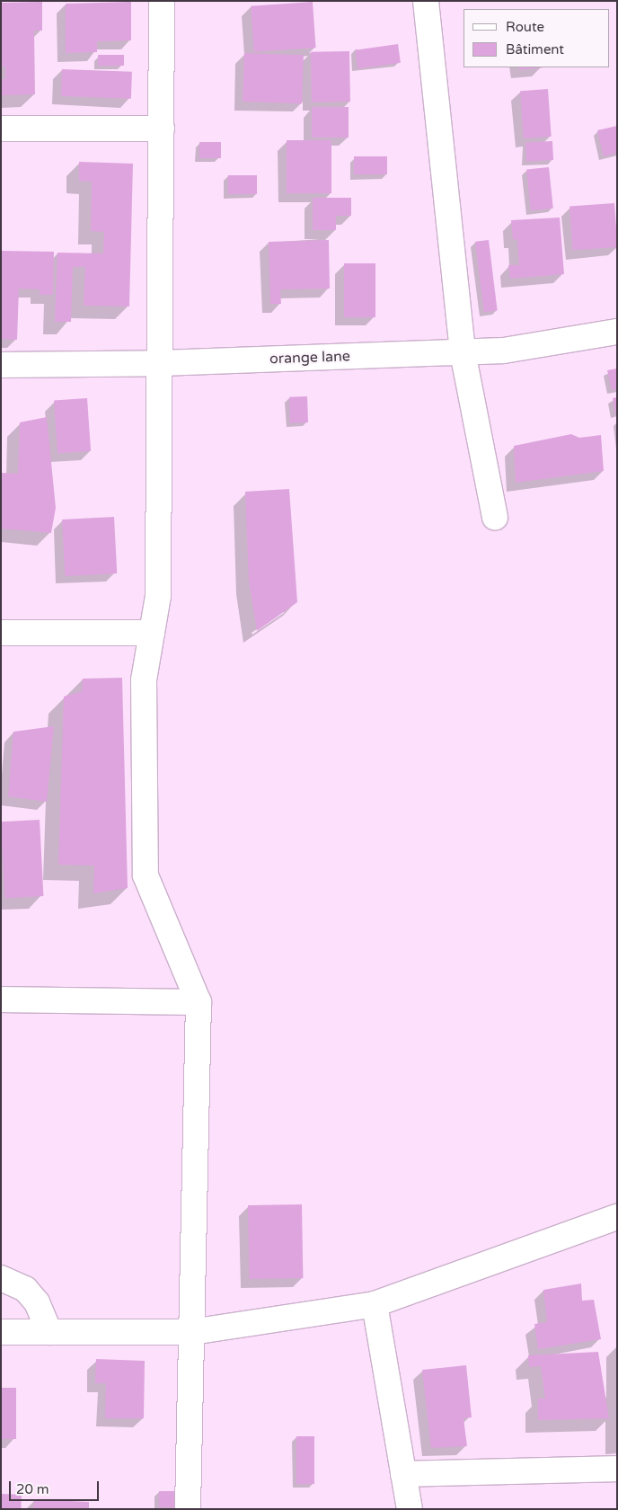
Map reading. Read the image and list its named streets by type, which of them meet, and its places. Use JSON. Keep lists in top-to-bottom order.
{
  "streets": {
    "street": ["orange lane"]
  },
  "legend": ["Route", "Bâtiment"],
  "scale_bar": "20 m"
}
